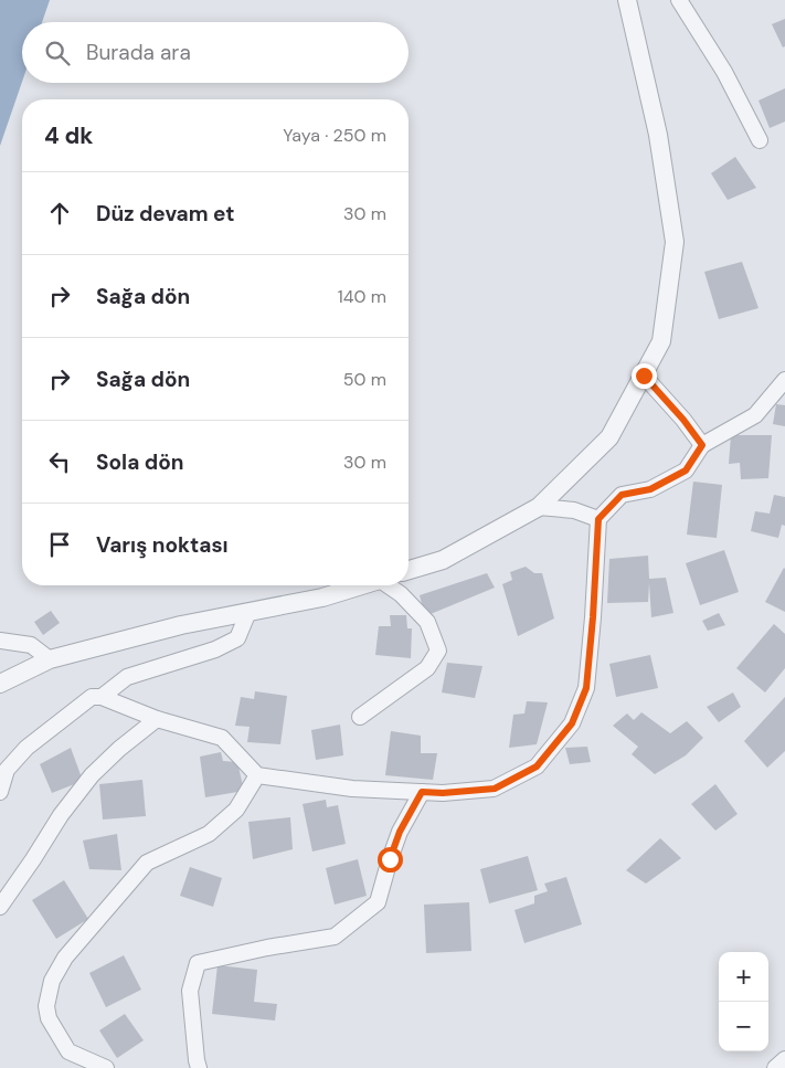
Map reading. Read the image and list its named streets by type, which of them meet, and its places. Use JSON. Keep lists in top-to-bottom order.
{
  "page": {
    "search": "Burada ara",
    "heading": ["4 dk", "Yaya · 250 m"],
    "list": [
      ["Düz devam et", "30 m"],
      ["Sağa dön", "140 m"],
      ["Sağa dön", "50 m"],
      ["Sola dön", "30 m"],
      "Varış noktası"
    ],
    "map_buttons": ["+", "−"]
  }
}
